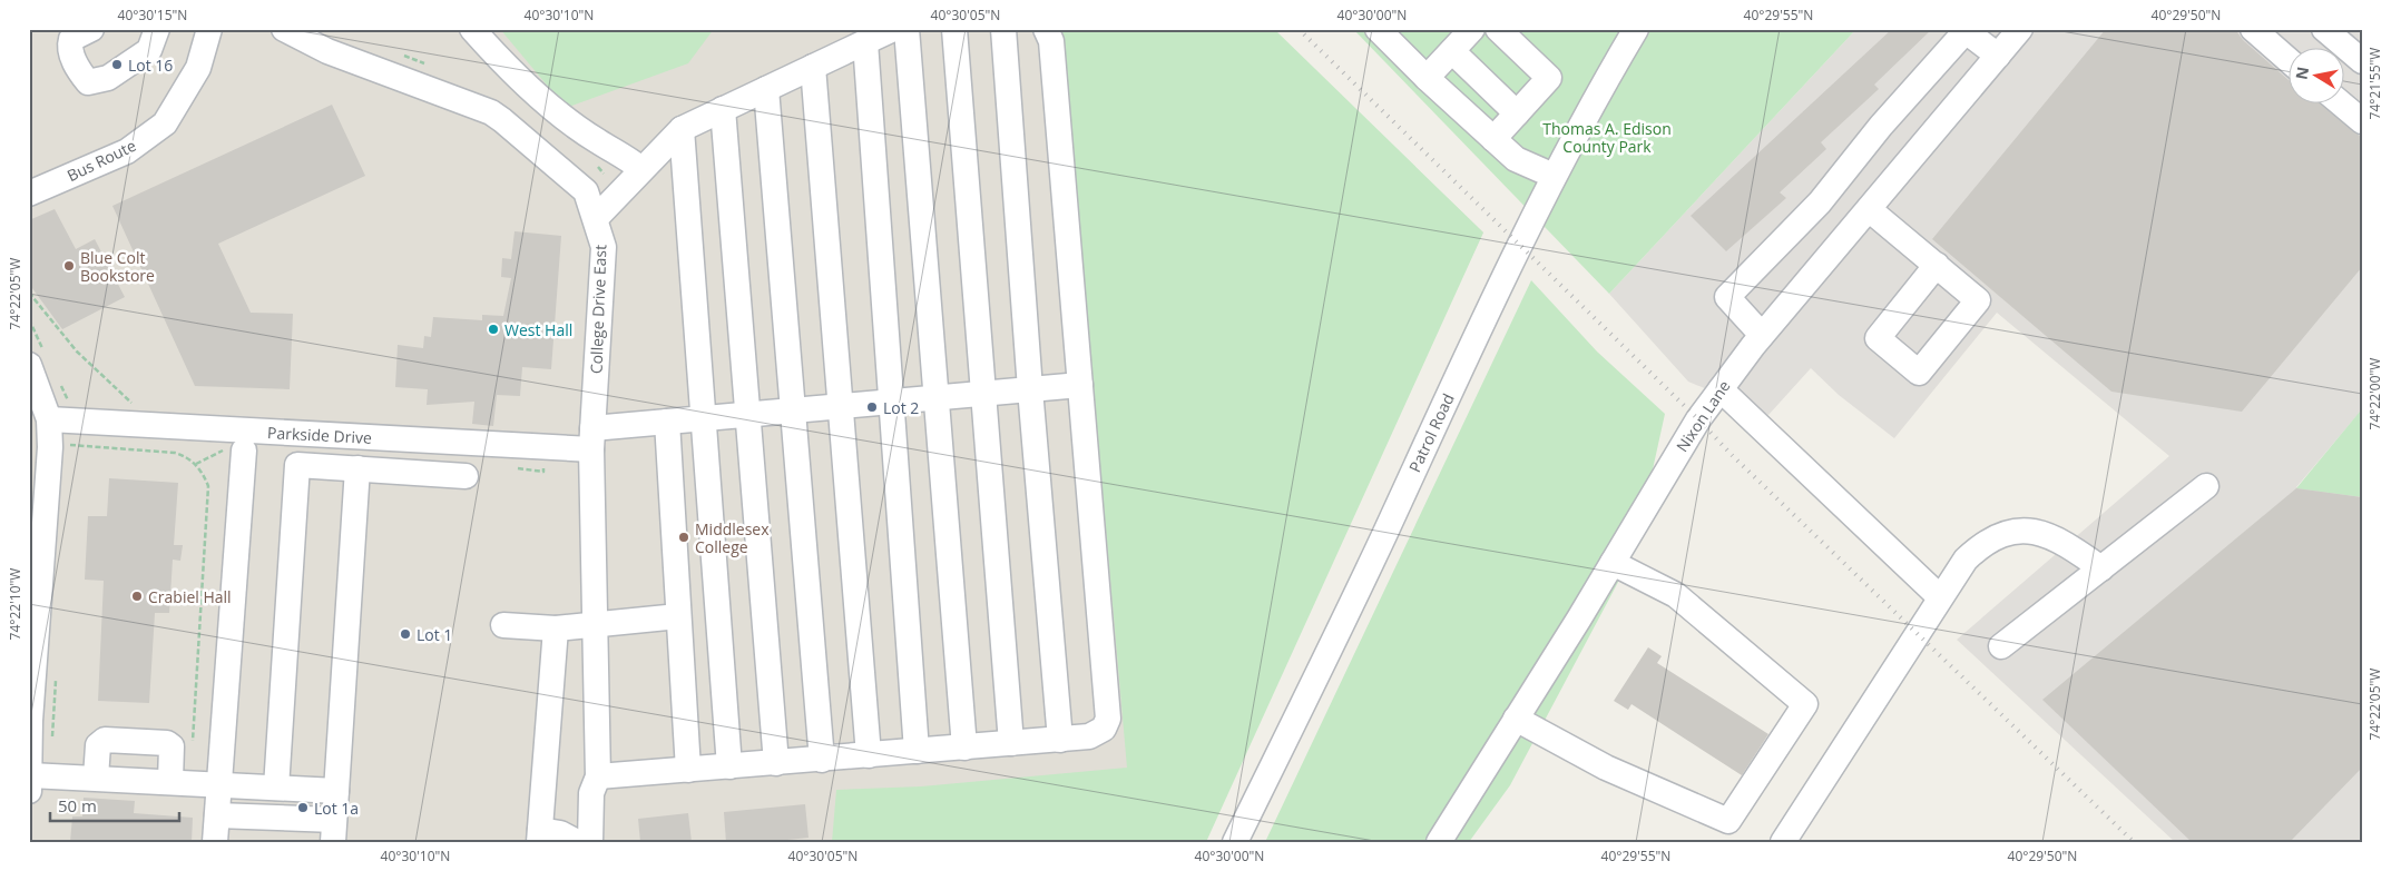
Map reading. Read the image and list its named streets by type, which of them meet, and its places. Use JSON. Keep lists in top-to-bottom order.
{
  "streets": {
    "street": [
      "Bus Route",
      "College Drive East",
      "Nixon Lane",
      "Patrol Road",
      "Parkside Drive"
    ]
  },
  "crossings": [
    ["College Drive East", "Parkside Drive"]
  ],
  "parks": ["Thomas A. Edison County Park"],
  "places": [
    "Lot 16",
    "Blue Colt Bookstore",
    "West Hall",
    "Lot 2",
    "Middlesex College",
    "Crabiel Hall",
    "Lot 1",
    "Lot 1a"
  ],
  "scale_bar": "50 m",
  "north": "left",
  "coordinates": [
    "40°30'15\"N",
    "40°30'10\"N",
    "40°30'05\"N",
    "40°30'00\"N",
    "40°29'55\"N",
    "40°29'50\"N",
    "74°21'55\"W",
    "74°22'05\"W",
    "74°22'00\"W",
    "74°22'10\"W"
  ]
}
